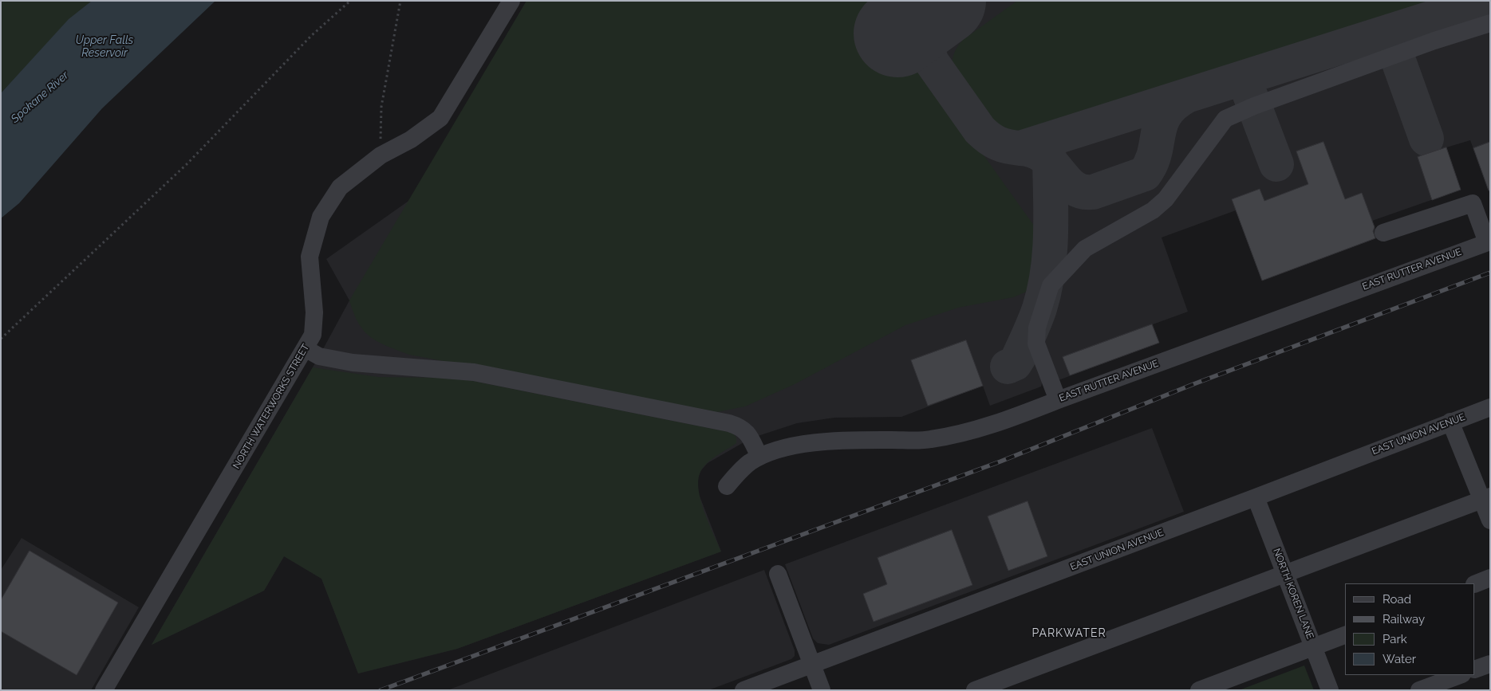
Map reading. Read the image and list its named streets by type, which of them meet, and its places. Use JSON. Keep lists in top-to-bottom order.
{
  "streets": {
    "street": [
      "EAST RUTTER AVENUE",
      "NORTH WATERWORKS STREET",
      "EAST UNION AVENUE",
      "NORTH KOREN LANE"
    ]
  },
  "crossings": [
    ["EAST UNION AVENUE", "NORTH KOREN LANE"]
  ],
  "districts": ["PARKWATER"],
  "water": ["Upper Falls Reservoir", "Spokane River"],
  "legend": [
    "Road",
    "Railway",
    "Park",
    "Water"
  ]
}
